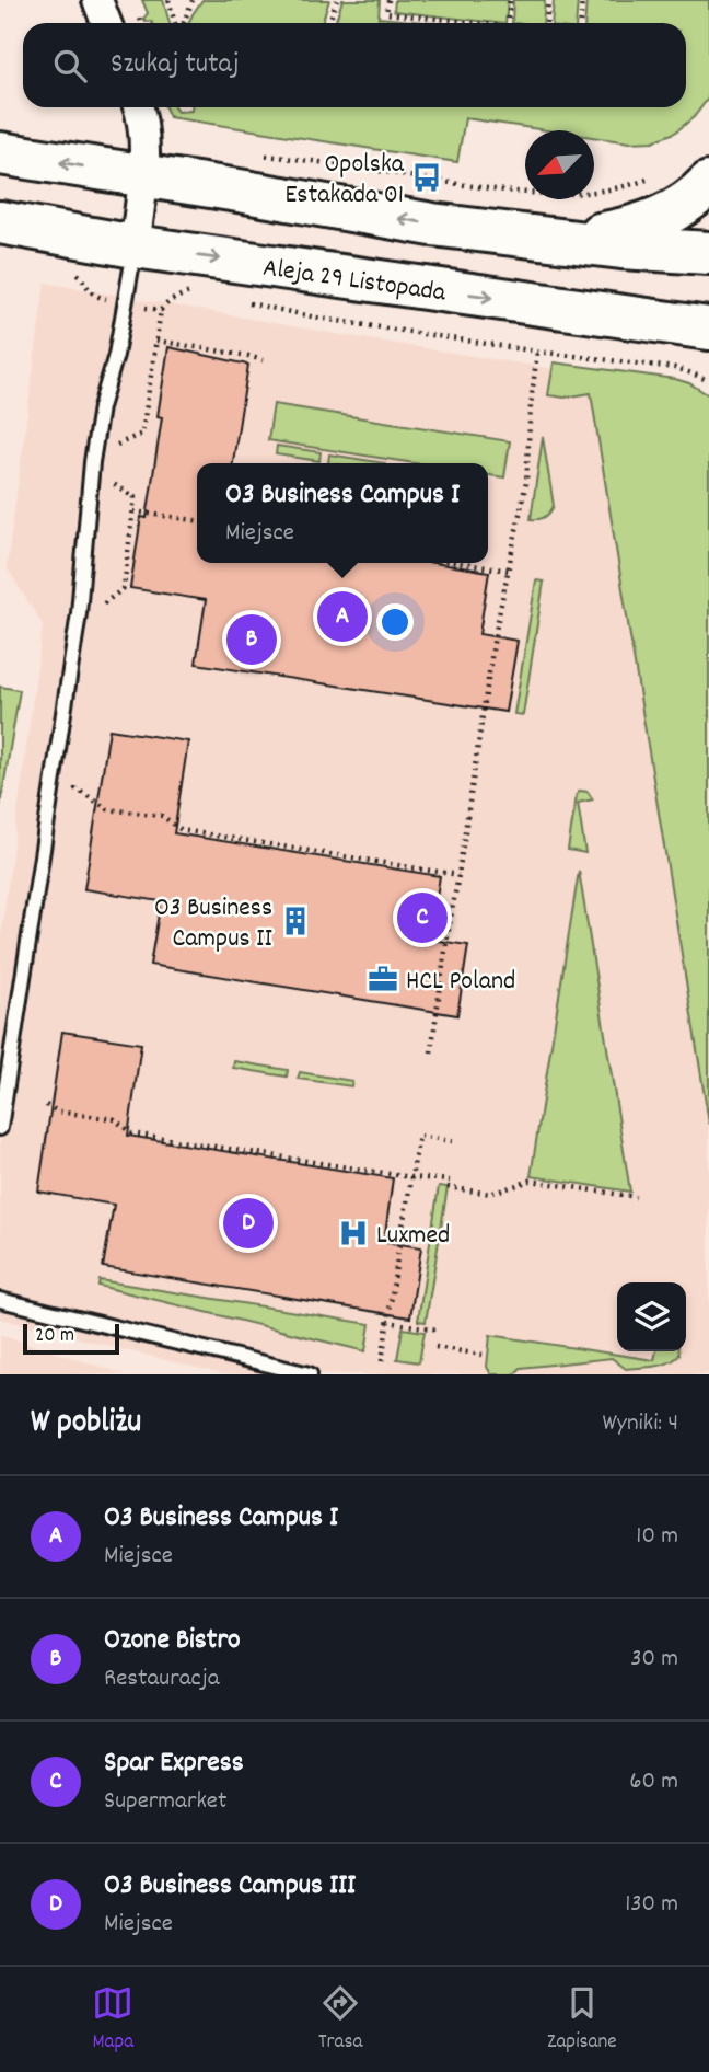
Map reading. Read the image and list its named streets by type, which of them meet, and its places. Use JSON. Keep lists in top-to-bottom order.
{
  "streets": {
    "main road": ["Aleja 29 Listopada"]
  },
  "places": {
    "bus stop": ["Opolska Estakada 01"],
    "building": ["O3 Business Campus II"],
    "office": ["HCL Poland"],
    "hospital": ["Luxmed"]
  },
  "scale_bar": "20 m",
  "north": "bottom left",
  "page": {
    "search": "Szukaj tutaj",
    "popup": ["O3 Business Campus I", "Miejsce"],
    "pins": [
      "A",
      "B",
      "C",
      "D"
    ],
    "scale": "20 m",
    "heading": ["W pobliżu", "Wyniki: 4"],
    "list": [
      {
        "mark": "A",
        "name": "O3 Business Campus I",
        "note": "Miejsce",
        "value": "10 m"
      },
      {
        "mark": "B",
        "name": "Ozone Bistro",
        "note": "Restauracja",
        "value": "30 m"
      },
      {
        "mark": "C",
        "name": "Spar Express",
        "note": "Supermarket",
        "value": "60 m"
      },
      {
        "mark": "D",
        "name": "O3 Business Campus III",
        "note": "Miejsce",
        "value": "130 m"
      }
    ],
    "nav": ["Mapa", "Trasa", "Zapisane"]
  }
}
